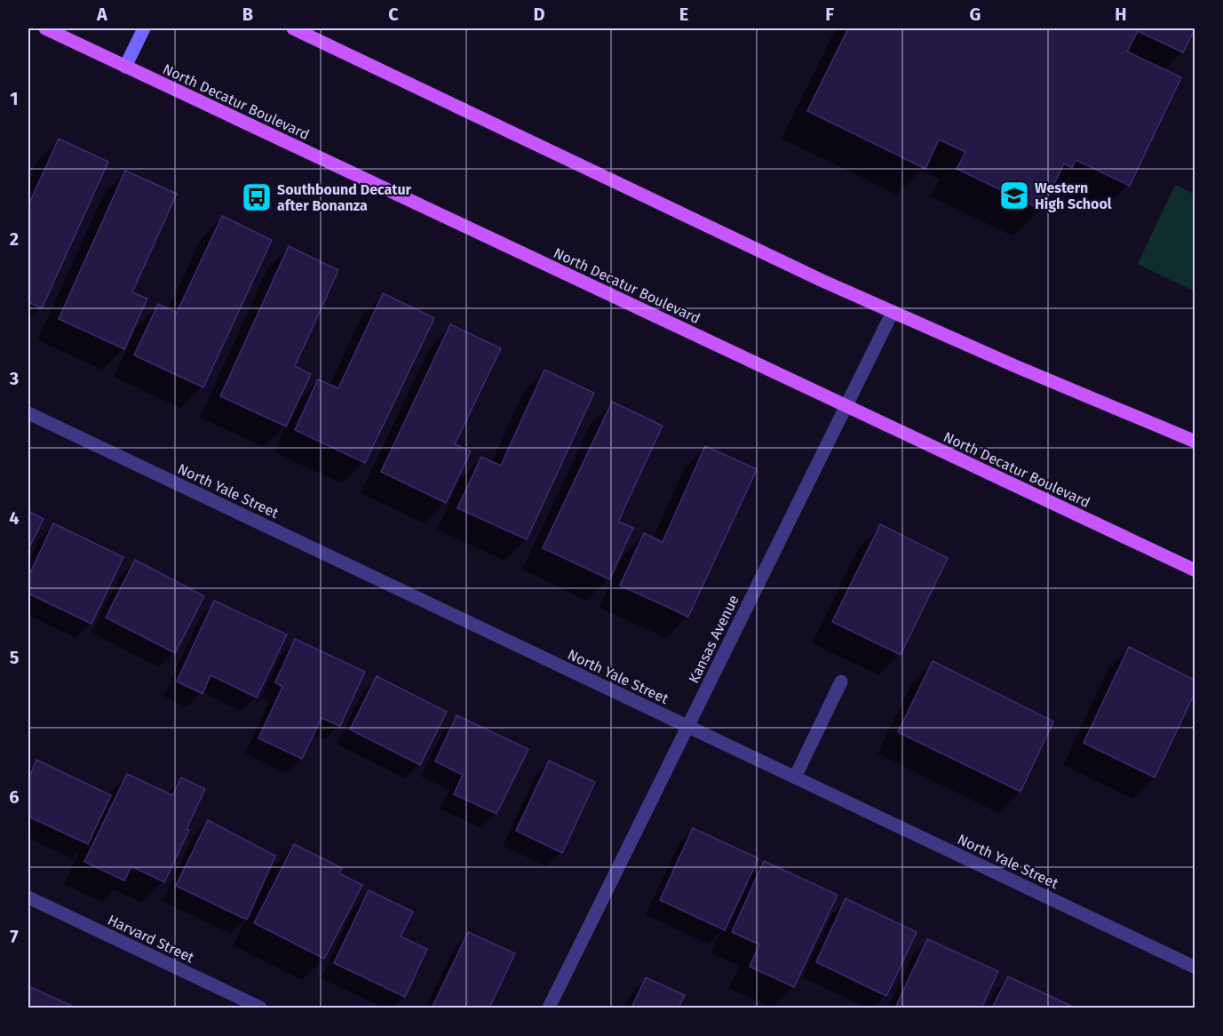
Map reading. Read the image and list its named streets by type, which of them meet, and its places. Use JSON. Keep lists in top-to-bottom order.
{
  "streets": {
    "main road": ["North Decatur Boulevard"],
    "street": ["North Yale Street", "Kansas Avenue", "Harvard Street"]
  },
  "crossings": [
    ["North Decatur Boulevard", "Kansas Avenue"],
    ["North Yale Street", "Kansas Avenue"]
  ],
  "places": {
    "school or university": ["Western High School"],
    "bus stop": ["Southbound Decatur after Bonanza"]
  },
  "grid": {
    "columns": [
      "A",
      "B",
      "C",
      "D",
      "E",
      "F",
      "G",
      "H"
    ],
    "rows": [
      "1",
      "2",
      "3",
      "4",
      "5",
      "6",
      "7"
    ]
  }
}
